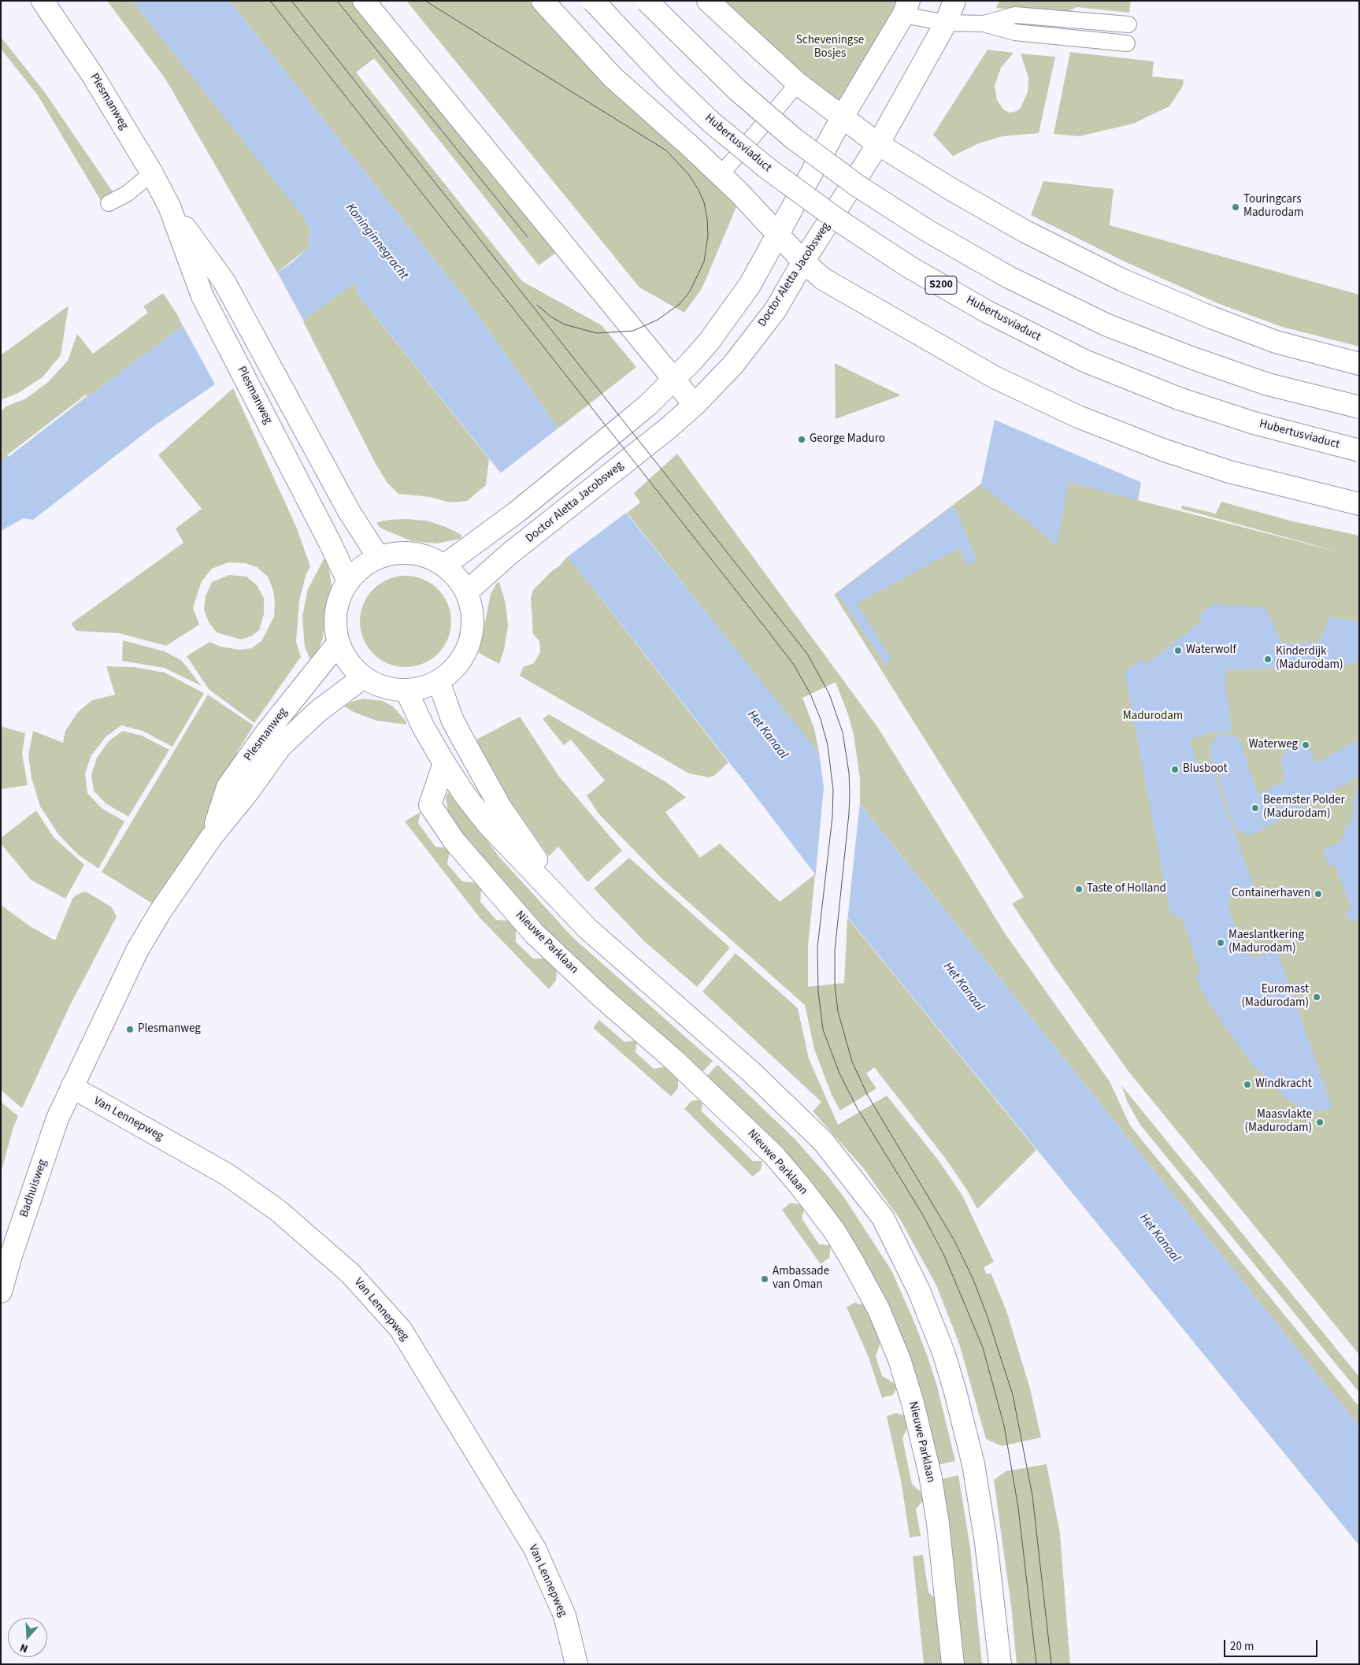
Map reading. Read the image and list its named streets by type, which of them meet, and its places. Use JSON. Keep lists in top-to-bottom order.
{
  "streets": {
    "main road": [
      "Plesmanweg",
      "Hubertusviaduct",
      "Doctor Aletta Jacobsweg",
      "S200",
      "Nieuwe Parklaan",
      "Van Lennepweg",
      "Badhuisweg"
    ]
  },
  "crossings": [
    ["Plesmanweg", "Doctor Aletta Jacobsweg"],
    ["Plesmanweg", "Van Lennepweg"],
    ["Plesmanweg", "Badhuisweg"],
    ["Van Lennepweg", "Badhuisweg"]
  ],
  "water": ["Koninginnegracht", "Het Kanaal"],
  "parks": ["Scheveningse Bosjes", "Madurodam"],
  "places": [
    "Touringcars Madurodam",
    "George Maduro",
    "Waterwolf",
    "Kinderdijk (Madurodam)",
    "Waterweg",
    "Blusboot",
    "Beemster Polder (Madurodam)",
    "Taste of Holland",
    "Containerhaven",
    "Maeslantkering (Madurodam)",
    "Euromast (Madurodam)",
    "Plesmanweg",
    "Windkracht",
    "Maasvlakte (Madurodam)",
    "Ambassade van Oman"
  ],
  "scale_bar": "20 m",
  "north": "bottom"
}
